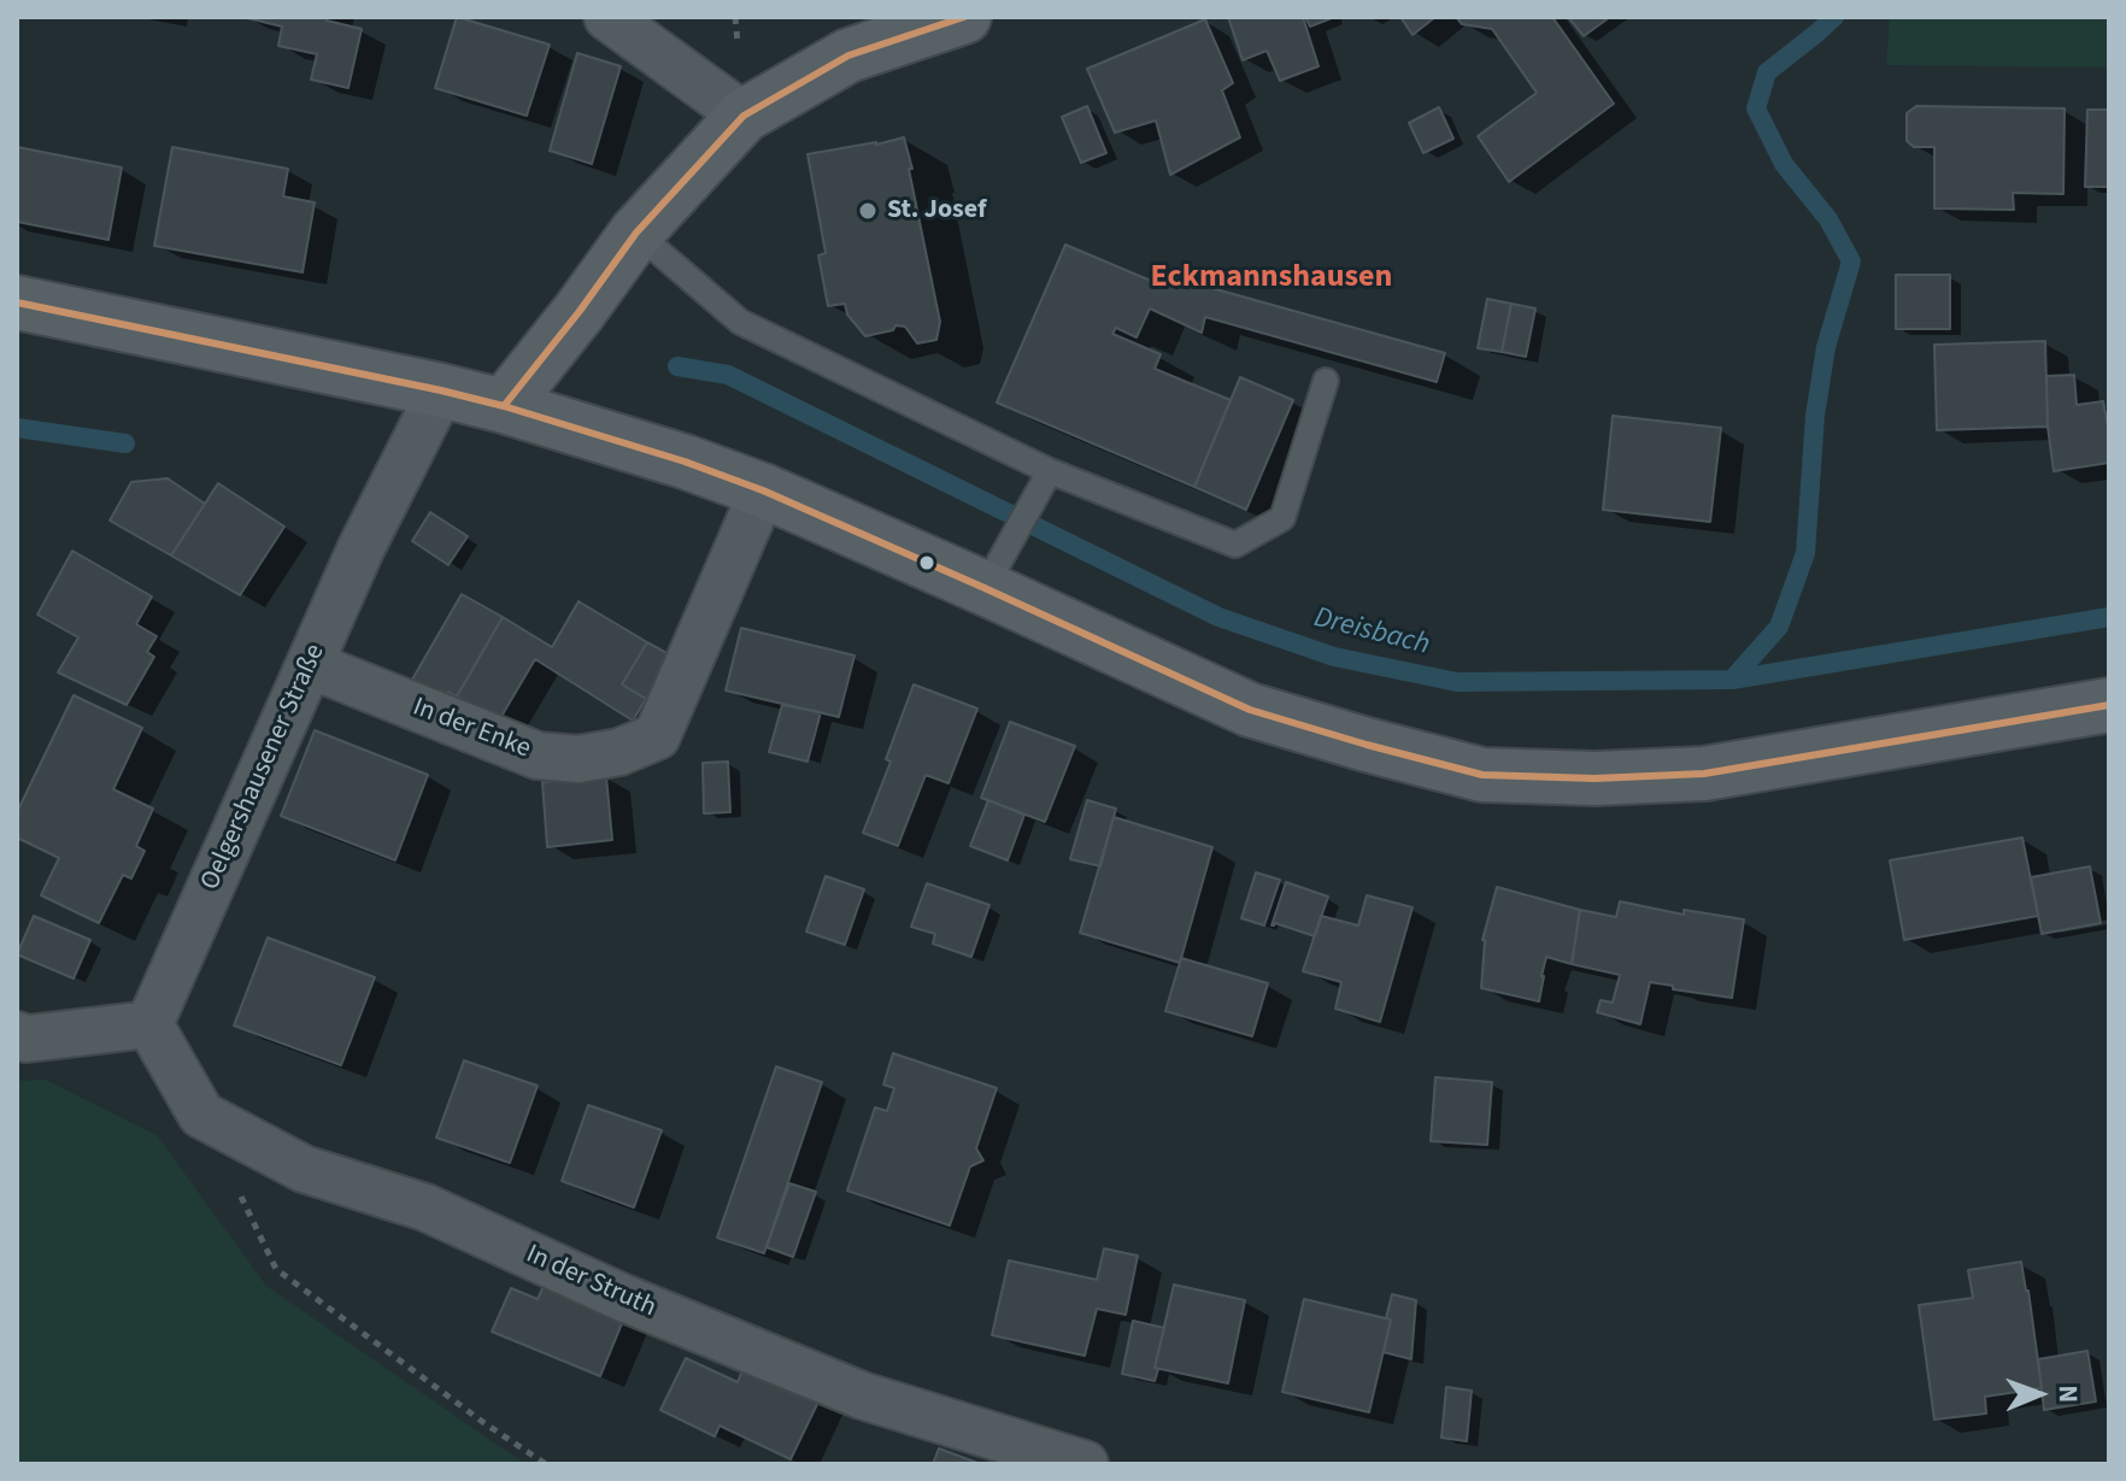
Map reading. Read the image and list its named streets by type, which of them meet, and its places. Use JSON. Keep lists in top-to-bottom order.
{
  "streets": {
    "street": ["In der Enke", "Oelgershausener Straße", "In der Struth"]
  },
  "crossings": [
    ["In der Enke", "Oelgershausener Straße"]
  ],
  "districts": ["Eckmannshausen"],
  "water": ["Dreisbach"],
  "places": ["St. Josef"],
  "north": "right"
}
